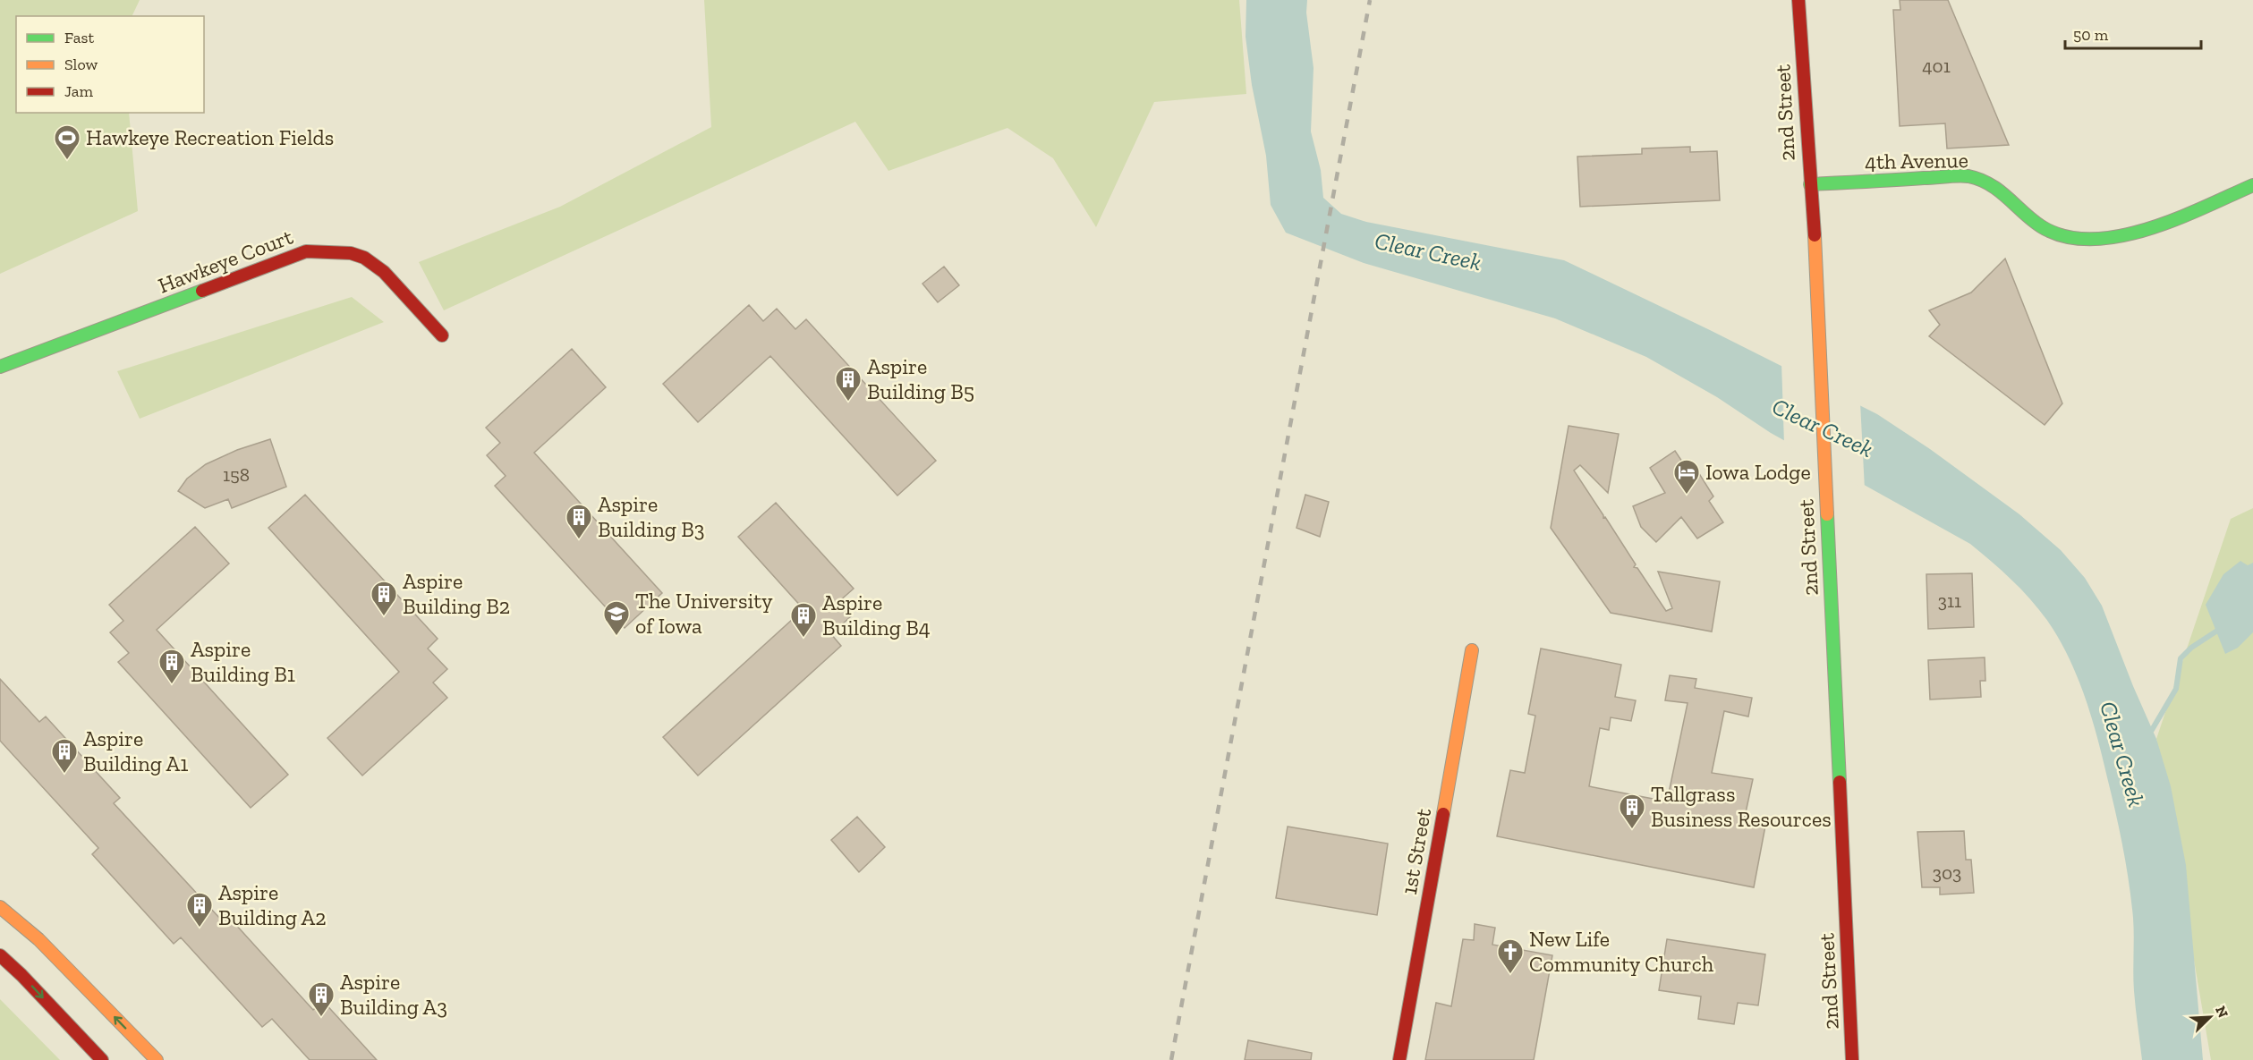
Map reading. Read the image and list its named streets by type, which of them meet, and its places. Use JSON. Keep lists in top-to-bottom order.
{
  "streets": {
    "main road": [
      "2nd Street",
      "4th Avenue",
      "Hawkeye Court",
      "1st Street"
    ]
  },
  "crossings": [
    ["2nd Street", "4th Avenue"]
  ],
  "water": ["Clear Creek"],
  "places": {
    "sports": ["Hawkeye Recreation Fields"],
    "building": [
      "Aspire Building B5",
      "Aspire Building B3",
      "Aspire Building B2",
      "Aspire Building B4",
      "Aspire Building B1",
      "Aspire Building A1",
      "Tallgrass Business Resources",
      "Aspire Building A2",
      "Aspire Building A3"
    ],
    "hotel": ["Iowa Lodge"],
    "school or university": ["The University of Iowa"],
    "church": ["New Life Community Church"]
  },
  "house_numbers": [
    "401",
    "158",
    "311",
    "303"
  ],
  "legend": ["Fast", "Slow", "Jam"],
  "scale_bar": "50 m",
  "north": "top right"
}
